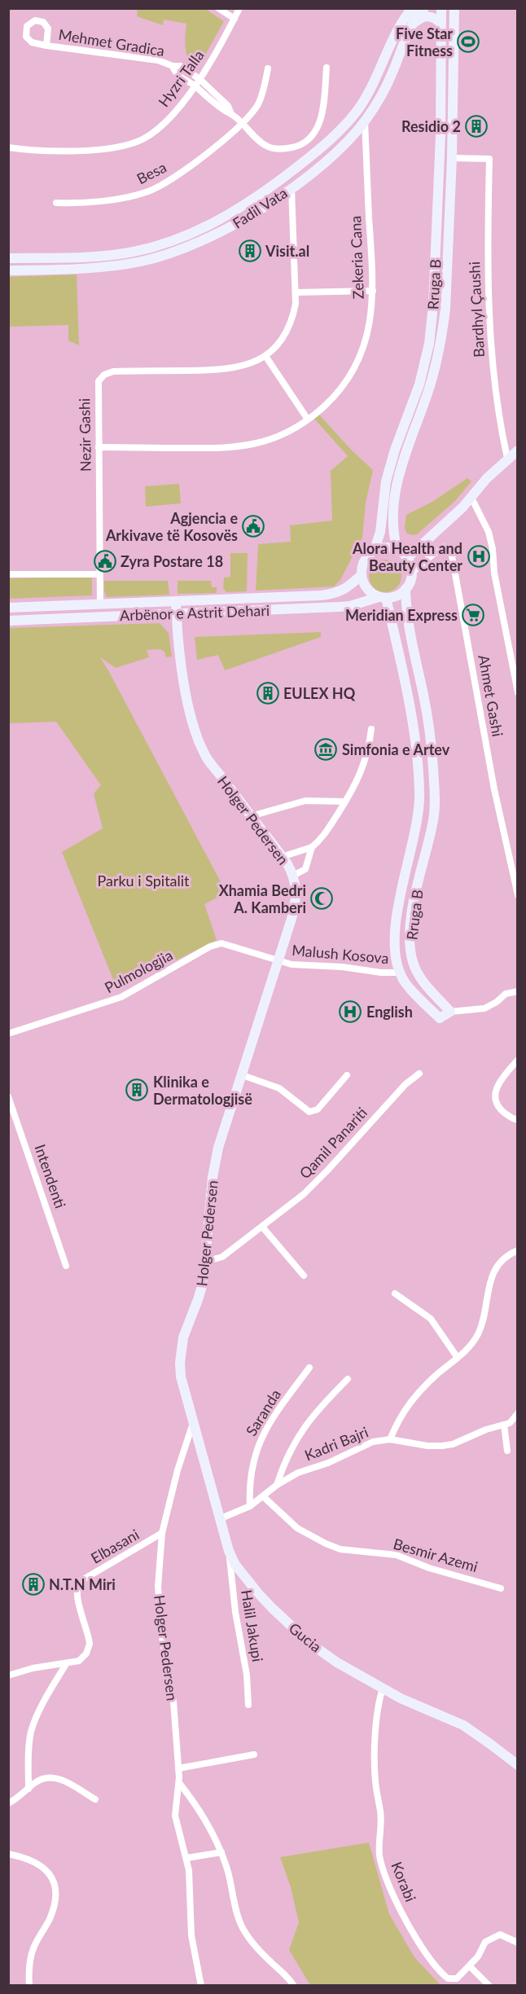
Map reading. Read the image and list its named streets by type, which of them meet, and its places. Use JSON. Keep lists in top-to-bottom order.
{
  "streets": {
    "main road": [
      "Fadil Vata",
      "Rruga B",
      "Arbënor e Astrit Dehari",
      "Holger Pedersen",
      "Gucia"
    ],
    "street": [
      "Mehmet Gradica",
      "Hyzri Talla",
      "Besa",
      "Zekeria Cana",
      "Bardhyl Çaushi",
      "Nezir Gashi",
      "Ahmet Gashi",
      "Malush Kosova",
      "Pulmologjia",
      "Qamil Panariti",
      "Intendenti",
      "Saranda",
      "Kadri Bajri",
      "Elbasani",
      "Besmir Azemi",
      "Halil Jakupi",
      "Korabi"
    ]
  },
  "crossings": [
    ["Mehmet Gradica", "Hyzri Talla"],
    ["Fadil Vata", "Zekeria Cana"],
    ["Fadil Vata", "Nezir Gashi"],
    ["Zekeria Cana", "Nezir Gashi"],
    ["Rruga B", "Bardhyl Çaushi"],
    ["Rruga B", "Arbënor e Astrit Dehari"],
    ["Rruga B", "Ahmet Gashi"],
    ["Rruga B", "Malush Kosova"],
    ["Nezir Gashi", "Arbënor e Astrit Dehari"],
    ["Arbënor e Astrit Dehari", "Ahmet Gashi"],
    ["Arbënor e Astrit Dehari", "Holger Pedersen"],
    ["Holger Pedersen", "Malush Kosova"],
    ["Holger Pedersen", "Pulmologjia"],
    ["Holger Pedersen", "Qamil Panariti"],
    ["Holger Pedersen", "Elbasani"],
    ["Holger Pedersen", "Gucia"],
    ["Malush Kosova", "Pulmologjia"],
    ["Saranda", "Kadri Bajri"],
    ["Kadri Bajri", "Besmir Azemi"],
    ["Kadri Bajri", "Gucia"],
    ["Halil Jakupi", "Gucia"],
    ["Gucia", "Korabi"]
  ],
  "parks": ["Parku i Spitalit"],
  "places": {
    "sports": ["Five Star Fitness"],
    "building": [
      "Residio 2",
      "Visit.al",
      "EULEX HQ",
      "Klinika e Dermatologjisë",
      "N.T.N Miri"
    ],
    "public building": ["Agjencia e Arkivave të Kosovës", "Zyra Postare 18"],
    "hospital": ["Alora Health and Beauty Center", "English"],
    "supermarket": ["Meridian Express"],
    "museum": ["Simfonia e Artev"],
    "mosque": ["Xhamia Bedri A. Kamberi"]
  }
}
